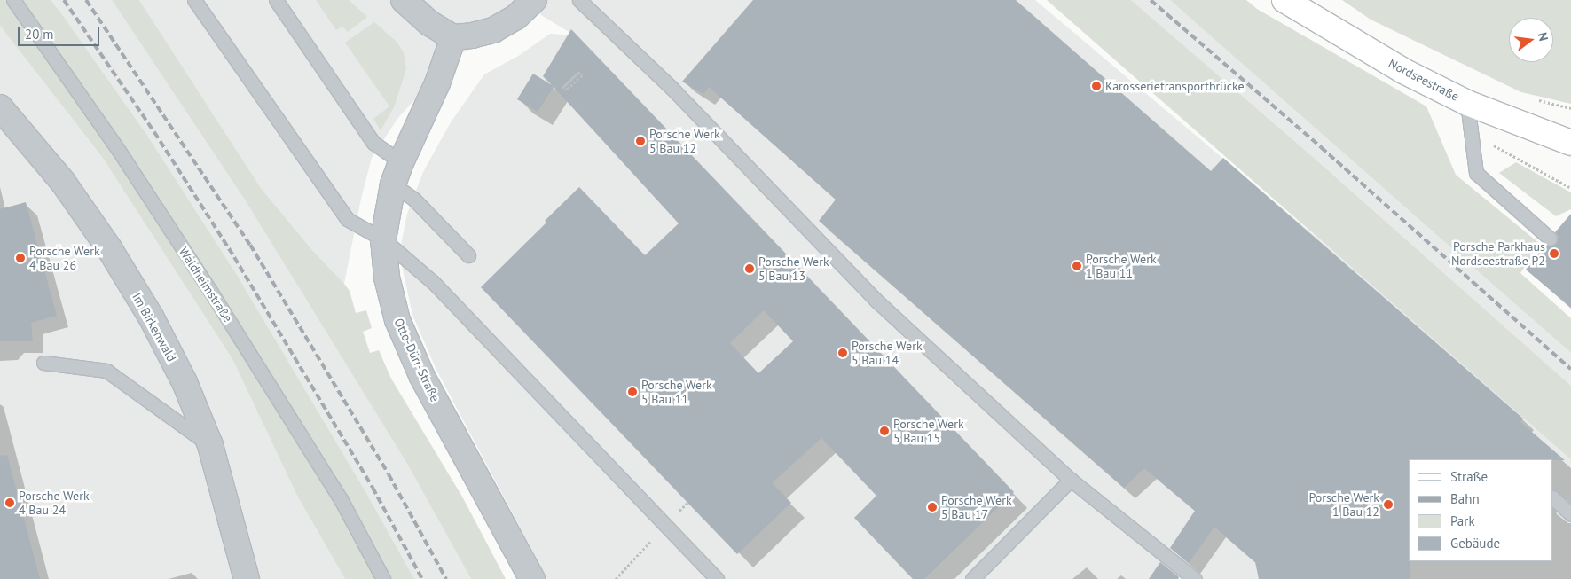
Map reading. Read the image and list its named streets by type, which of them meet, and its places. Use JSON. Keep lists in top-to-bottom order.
{
  "streets": {
    "main road": ["Nordseestraße"],
    "street": ["Im Birkenwald", "Otto-Dürr-Straße"],
    "lane": ["Waldheimstraße"]
  },
  "places": [
    "Karosserietransportbrücke",
    "Porsche Werk 5 Bau 12",
    "Porsche Parkhaus Nordseestraße P2",
    "Porsche Werk 4 Bau 26",
    "Porsche Werk 1 Bau 11",
    "Porsche Werk 5 Bau 13",
    "Porsche Werk 5 Bau 14",
    "Porsche Werk 5 Bau 11",
    "Porsche Werk 5 Bau 15",
    "Porsche Werk 4 Bau 24",
    "Porsche Werk 1 Bau 12",
    "Porsche Werk 5 Bau 17"
  ],
  "legend": [
    "Straße",
    "Bahn",
    "Park",
    "Gebäude"
  ],
  "scale_bar": "20 m",
  "north": "right"
}
